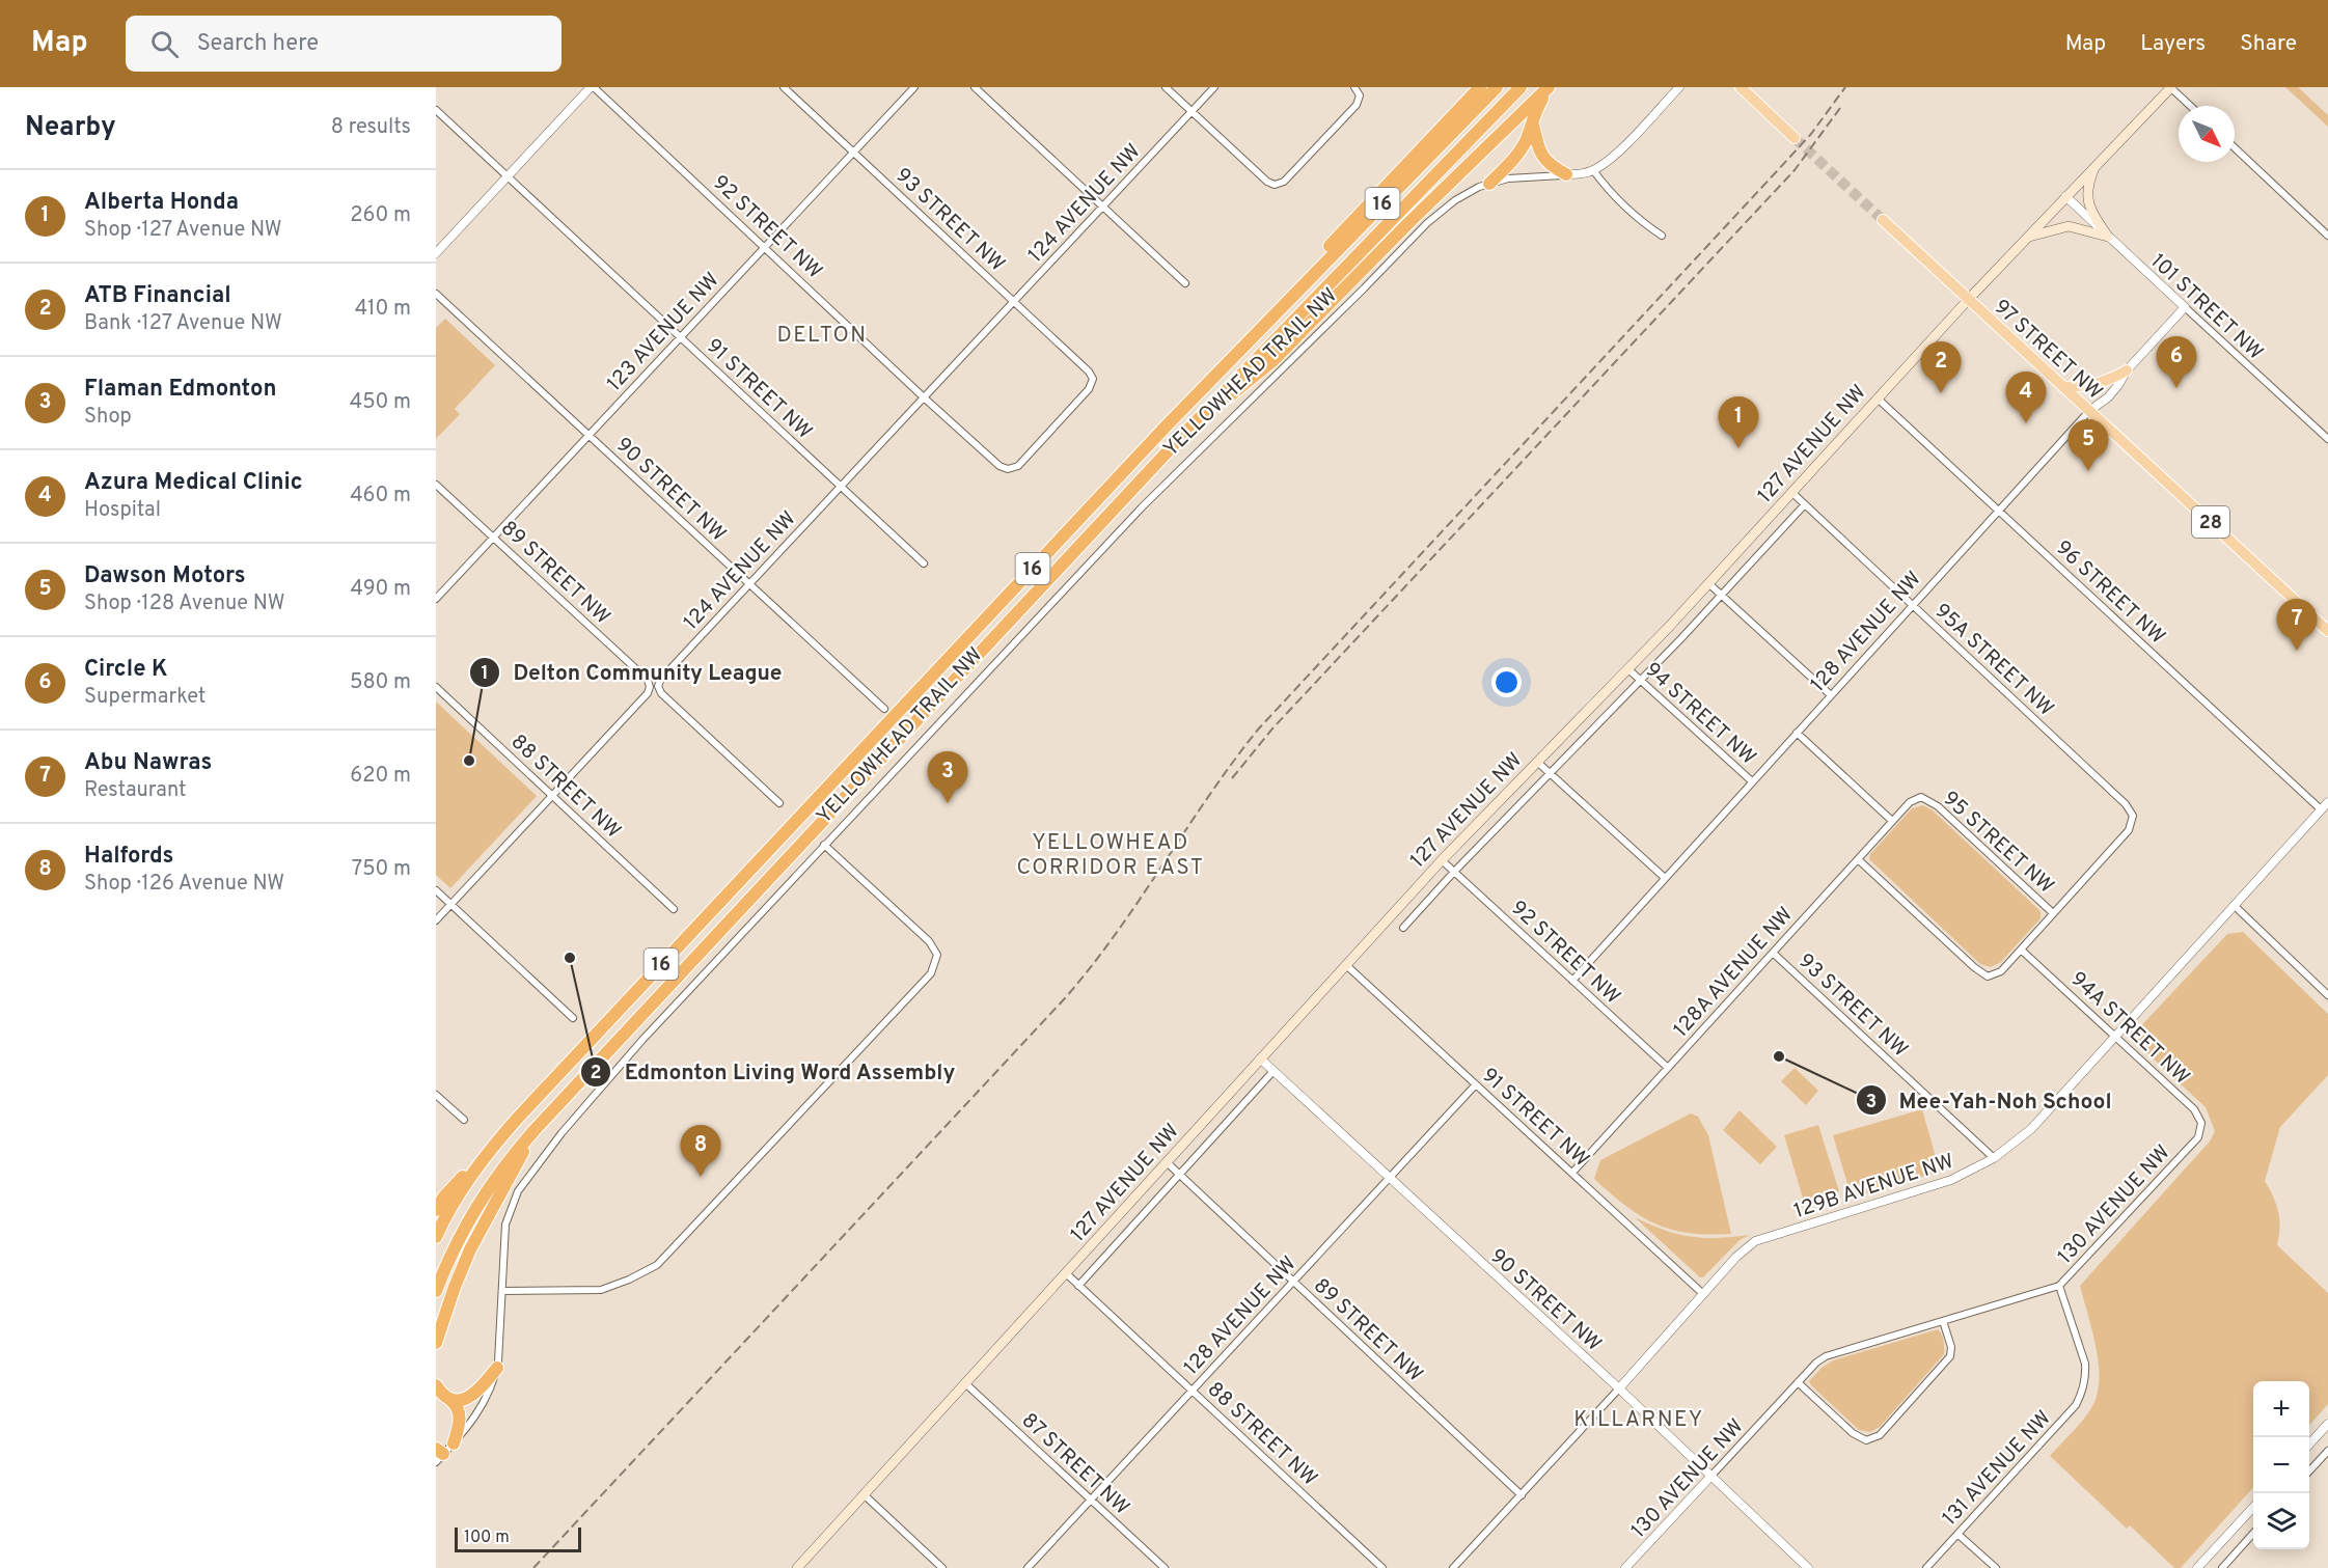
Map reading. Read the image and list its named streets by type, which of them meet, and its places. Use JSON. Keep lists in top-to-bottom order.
{
  "streets": {
    "highway": ["16", "YELLOWHEAD TRAIL NW"],
    "main road": ["97 STREET NW", "127 AVENUE NW", "28"],
    "street": [
      "124 AVENUE NW",
      "93 STREET NW",
      "92 STREET NW",
      "101 STREET NW",
      "123 AVENUE NW",
      "91 STREET NW",
      "90 STREET NW",
      "89 STREET NW",
      "96 STREET NW",
      "128 AVENUE NW",
      "95A STREET NW",
      "94 STREET NW",
      "88 STREET NW",
      "95 STREET NW",
      "128A AVENUE NW",
      "94A STREET NW",
      "129B AVENUE NW",
      "130 AVENUE NW",
      "87 STREET NW",
      "131 AVENUE NW"
    ]
  },
  "crossings": [
    ["124 AVENUE NW", "93 STREET NW"],
    ["124 AVENUE NW", "92 STREET NW"],
    ["124 AVENUE NW", "91 STREET NW"],
    ["124 AVENUE NW", "90 STREET NW"],
    ["93 STREET NW", "92 STREET NW"],
    ["93 STREET NW", "123 AVENUE NW"],
    ["93 STREET NW", "128A AVENUE NW"],
    ["93 STREET NW", "129B AVENUE NW"],
    ["92 STREET NW", "123 AVENUE NW"],
    ["92 STREET NW", "127 AVENUE NW"],
    ["92 STREET NW", "128 AVENUE NW"],
    ["92 STREET NW", "128A AVENUE NW"],
    ["101 STREET NW", "97 STREET NW"],
    ["101 STREET NW", "127 AVENUE NW"],
    ["101 STREET NW", "128 AVENUE NW"],
    ["123 AVENUE NW", "91 STREET NW"],
    ["123 AVENUE NW", "90 STREET NW"],
    ["123 AVENUE NW", "89 STREET NW"],
    ["97 STREET NW", "127 AVENUE NW"],
    ["97 STREET NW", "128 AVENUE NW"],
    ["91 STREET NW", "127 AVENUE NW"],
    ["91 STREET NW", "128 AVENUE NW"],
    ["91 STREET NW", "128A AVENUE NW"],
    ["91 STREET NW", "129B AVENUE NW"],
    ["127 AVENUE NW", "90 STREET NW"],
    ["127 AVENUE NW", "89 STREET NW"],
    ["127 AVENUE NW", "96 STREET NW"],
    ["127 AVENUE NW", "128 AVENUE NW"],
    ["127 AVENUE NW", "95A STREET NW"],
    ["127 AVENUE NW", "94 STREET NW"],
    ["127 AVENUE NW", "88 STREET NW"],
    ["127 AVENUE NW", "87 STREET NW"],
    ["90 STREET NW", "128 AVENUE NW"],
    ["90 STREET NW", "129B AVENUE NW"],
    ["90 STREET NW", "130 AVENUE NW"],
    ["89 STREET NW", "128 AVENUE NW"],
    ["89 STREET NW", "88 STREET NW"],
    ["89 STREET NW", "129B AVENUE NW"],
    ["96 STREET NW", "128 AVENUE NW"],
    ["96 STREET NW", "129B AVENUE NW"],
    ["128 AVENUE NW", "95A STREET NW"],
    ["128 AVENUE NW", "94 STREET NW"],
    ["128 AVENUE NW", "88 STREET NW"],
    ["128 AVENUE NW", "87 STREET NW"],
    ["95A STREET NW", "95 STREET NW"],
    ["95 STREET NW", "128A AVENUE NW"],
    ["94A STREET NW", "129B AVENUE NW"],
    ["94A STREET NW", "130 AVENUE NW"],
    ["130 AVENUE NW", "131 AVENUE NW"]
  ],
  "districts": ["DELTON", "YELLOWHEAD CORRIDOR EAST", "KILLARNEY"],
  "places": ["Delton Community League", "Edmonton Living Word Assembly", "Mee-Yah-Noh School"],
  "scale_bar": "100 m",
  "north": "bottom right",
  "page": {
    "header": "Map",
    "search": "Search here",
    "nav": ["Map", "Layers", "Share"],
    "heading": ["Nearby", "8 results"],
    "list": [
      {
        "mark": "1",
        "name": "Alberta Honda",
        "note": "Shop · 127 Avenue NW",
        "value": "260 m"
      },
      {
        "mark": "2",
        "name": "ATB Financial",
        "note": "Bank · 127 Avenue NW",
        "value": "410 m"
      },
      {
        "mark": "3",
        "name": "Flaman Edmonton",
        "note": "Shop",
        "value": "450 m"
      },
      {
        "mark": "4",
        "name": "Azura Medical Clinic",
        "note": "Hospital",
        "value": "460 m"
      },
      {
        "mark": "5",
        "name": "Dawson Motors",
        "note": "Shop · 128 Avenue NW",
        "value": "490 m"
      },
      {
        "mark": "6",
        "name": "Circle K",
        "note": "Supermarket",
        "value": "580 m"
      },
      {
        "mark": "7",
        "name": "Abu Nawras",
        "note": "Restaurant",
        "value": "620 m"
      },
      {
        "mark": "8",
        "name": "Halfords",
        "note": "Shop · 126 Avenue NW",
        "value": "750 m"
      }
    ],
    "pins": [
      "6",
      "2",
      "4",
      "1",
      "5",
      "7",
      "3",
      "8"
    ],
    "map_buttons": ["+", "−"],
    "scale": "100 m"
  }
}
